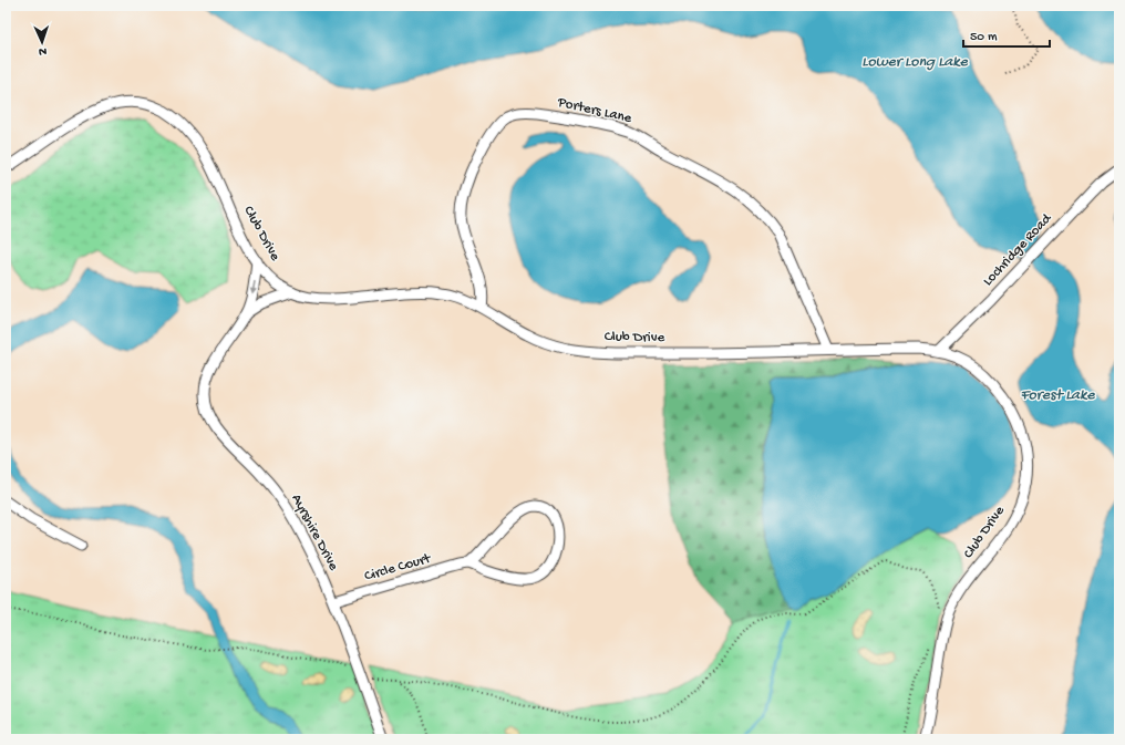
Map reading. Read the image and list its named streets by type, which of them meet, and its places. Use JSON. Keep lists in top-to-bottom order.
{
  "streets": {
    "street": [
      "Porters Lane",
      "Club Drive",
      "Lochridge Road",
      "Ayrshire Drive",
      "Circle Court"
    ]
  },
  "crossings": [
    ["Porters Lane", "Club Drive"],
    ["Club Drive", "Lochridge Road"],
    ["Club Drive", "Ayrshire Drive"],
    ["Ayrshire Drive", "Circle Court"]
  ],
  "water": ["Lower Long Lake", "Forest Lake"],
  "scale_bar": "50 m",
  "north": "bottom"
}
